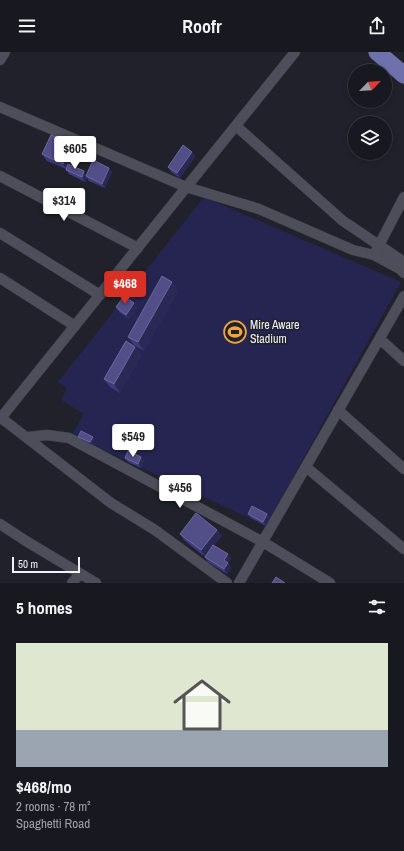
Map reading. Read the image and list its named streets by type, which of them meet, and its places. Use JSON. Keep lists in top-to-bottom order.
{
  "places": {
    "sports": ["Mire Aware Stadium"]
  },
  "scale_bar": "50 m",
  "north": "top right",
  "page": {
    "header": "Roofr",
    "price": [
      "$605",
      "$314",
      "$468",
      "$549",
      "$456"
    ],
    "scale": "50 m",
    "heading": "5 homes",
    "list": [
      {
        "name": "$468/mo",
        "note": "2 rooms · 78 m² · Spaghetti Road"
      }
    ]
  }
}
